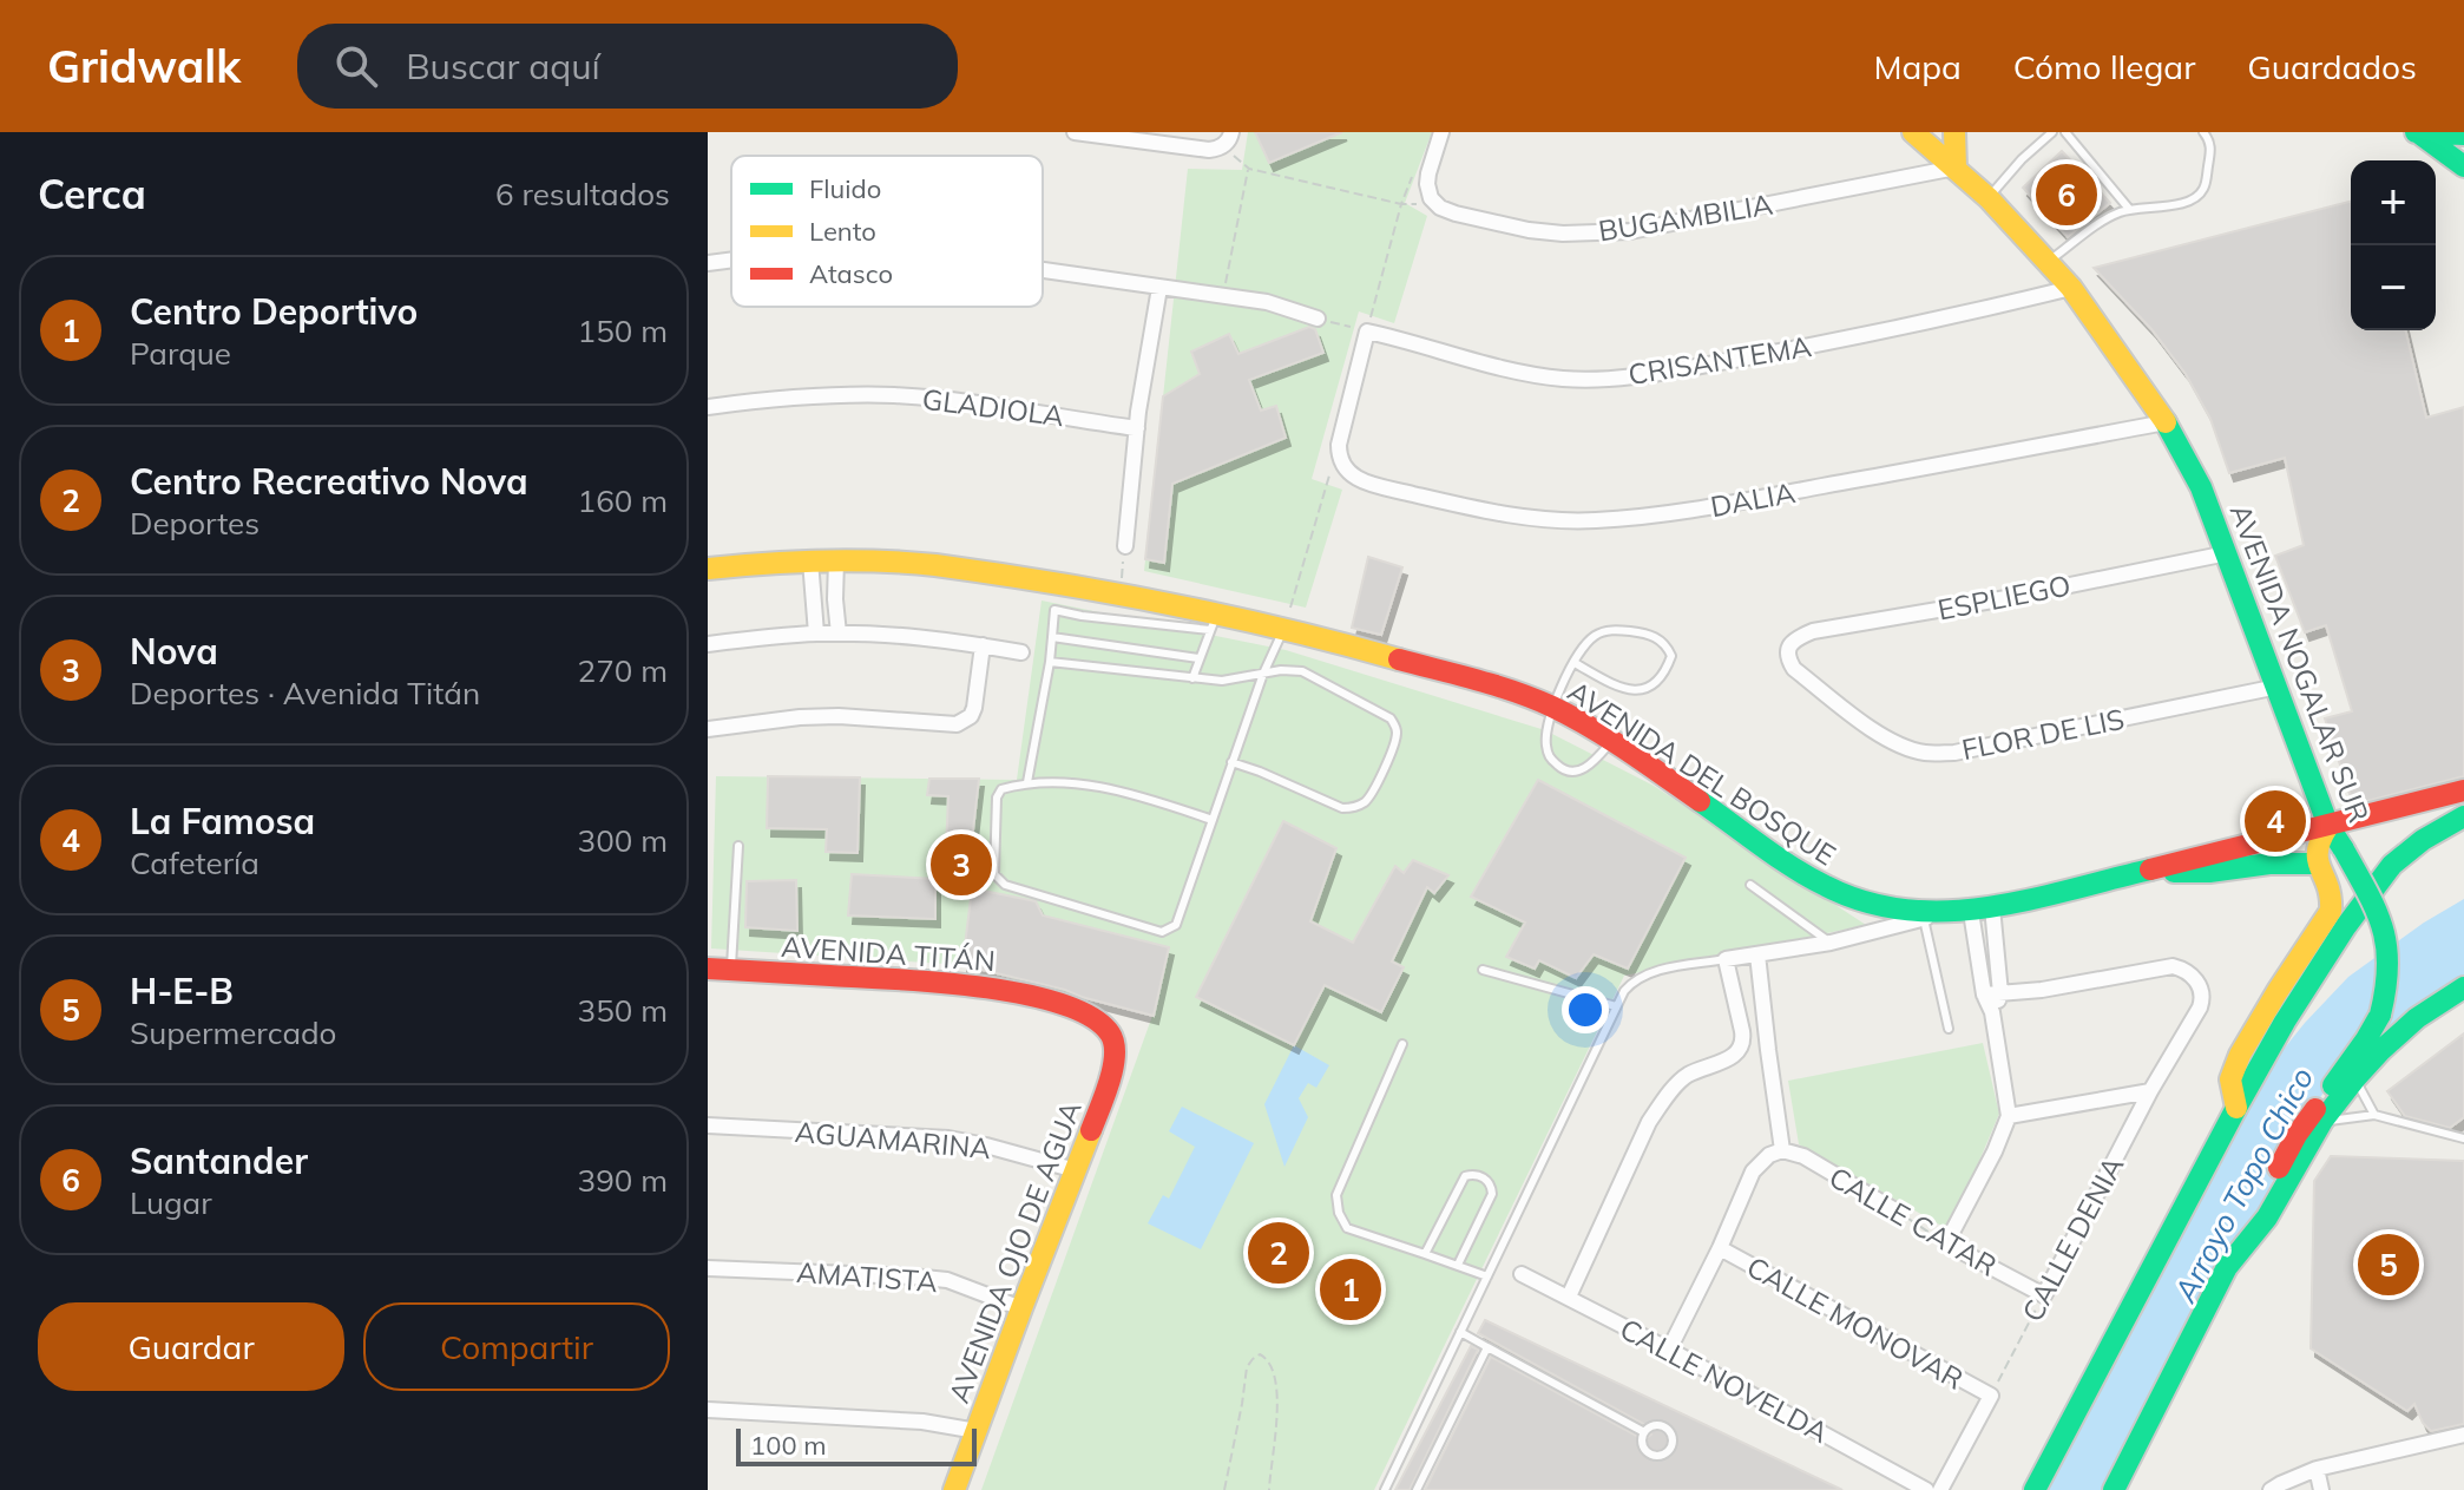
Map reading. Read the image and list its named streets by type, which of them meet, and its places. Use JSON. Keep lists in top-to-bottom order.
{
  "streets": {
    "main road": [
      "AVENIDA NOGALAR SUR",
      "AVENIDA DEL BOSQUE",
      "AVENIDA TITÁN",
      "AVENIDA OJO DE AGUA"
    ],
    "street": [
      "BUGAMBILIA",
      "CRISANTEMA",
      "GLADIOLA",
      "DALIA",
      "ESPLIEGO",
      "FLOR DE LIS",
      "AGUAMARINA",
      "CALLE CATAR",
      "CALLE DENIA",
      "AMATISTA",
      "CALLE MONOVAR",
      "CALLE NOVELDA"
    ]
  },
  "crossings": [
    ["BUGAMBILIA", "AVENIDA NOGALAR SUR"],
    ["CRISANTEMA", "AVENIDA NOGALAR SUR"],
    ["DALIA", "AVENIDA NOGALAR SUR"],
    ["ESPLIEGO", "AVENIDA NOGALAR SUR"],
    ["ESPLIEGO", "FLOR DE LIS"],
    ["AVENIDA NOGALAR SUR", "FLOR DE LIS"],
    ["AVENIDA NOGALAR SUR", "AVENIDA DEL BOSQUE"],
    ["AVENIDA TITÁN", "AVENIDA OJO DE AGUA"],
    ["AGUAMARINA", "AVENIDA OJO DE AGUA"],
    ["CALLE CATAR", "CALLE DENIA"],
    ["CALLE DENIA", "CALLE MONOVAR"],
    ["AVENIDA OJO DE AGUA", "AMATISTA"]
  ],
  "water": ["Arroyo Topo Chico"],
  "legend": ["Fluido", "Lento", "Atasco"],
  "scale_bar": "100 m",
  "page": {
    "header": "Gridwalk",
    "search": "Buscar aquí",
    "nav": ["Mapa", "Cómo llegar", "Guardados"],
    "heading": ["Cerca", "6 resultados"],
    "pins": [
      "6",
      "4",
      "3",
      "2",
      "5",
      "1"
    ],
    "map_buttons": ["+", "−"],
    "list": [
      {
        "mark": "1",
        "name": "Centro Deportivo",
        "note": "Parque",
        "value": "150 m"
      },
      {
        "mark": "2",
        "name": "Centro Recreativo Nova",
        "note": "Deportes",
        "value": "160 m"
      },
      {
        "mark": "3",
        "name": "Nova",
        "note": "Deportes · Avenida Titán",
        "value": "270 m"
      },
      {
        "mark": "4",
        "name": "La Famosa",
        "note": "Cafetería",
        "value": "300 m"
      },
      {
        "mark": "5",
        "name": "H-E-B",
        "note": "Supermercado",
        "value": "350 m"
      },
      {
        "mark": "6",
        "name": "Santander",
        "note": "Lugar",
        "value": "390 m"
      }
    ],
    "buttons": ["Guardar", "Compartir"],
    "scale": "100 m"
  }
}
